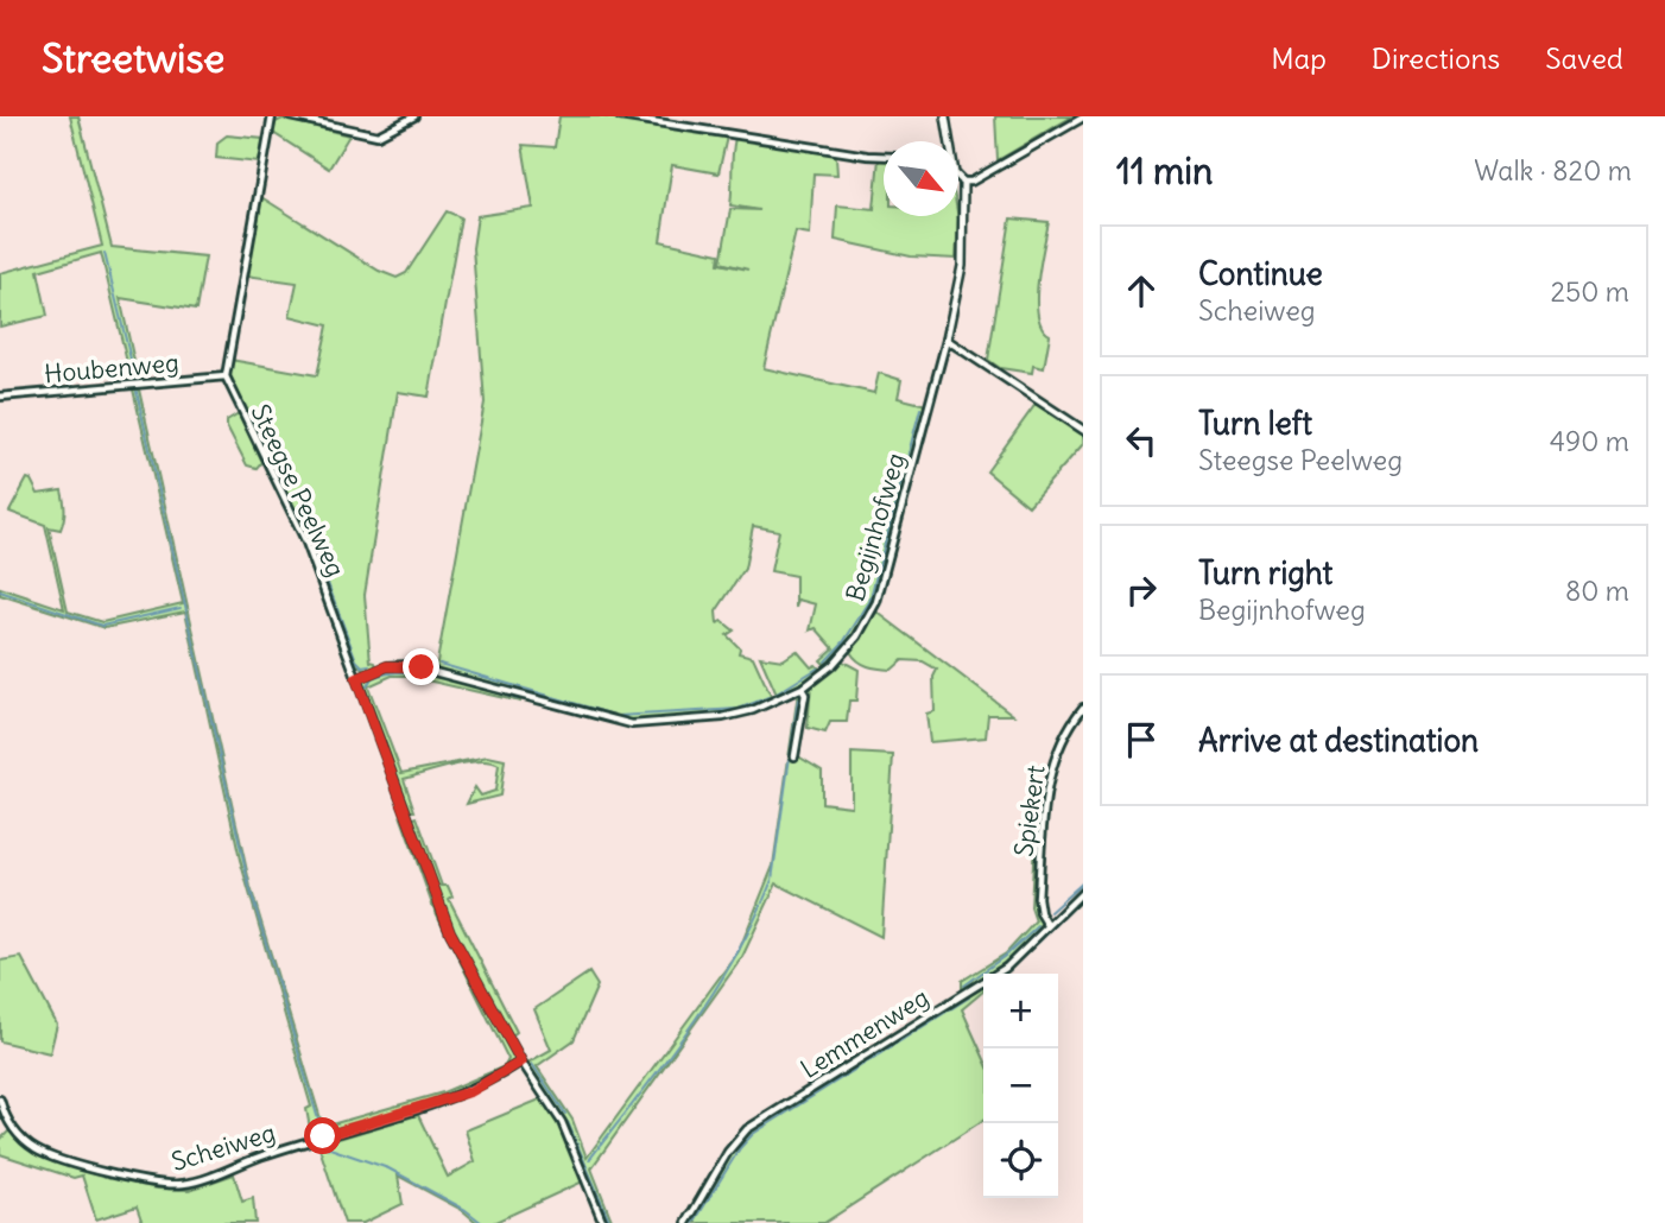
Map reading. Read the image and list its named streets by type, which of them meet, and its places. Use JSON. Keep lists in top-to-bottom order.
{
  "streets": {
    "street": [
      "Houbenweg",
      "Steegse Peelweg",
      "Begijnhofweg",
      "Spiekert",
      "Lemmenweg",
      "Scheiweg"
    ]
  },
  "crossings": [
    ["Houbenweg", "Steegse Peelweg"],
    ["Steegse Peelweg", "Begijnhofweg"],
    ["Steegse Peelweg", "Scheiweg"],
    ["Spiekert", "Lemmenweg"]
  ],
  "north": "bottom right",
  "page": {
    "header": "Streetwise",
    "nav": ["Map", "Directions", "Saved"],
    "heading": ["11 min", "Walk · 820 m"],
    "list": [
      ["Continue", "Scheiweg", "250 m"],
      ["Turn left", "Steegse Peelweg", "490 m"],
      ["Turn right", "Begijnhofweg", "80 m"],
      "Arrive at destination"
    ],
    "map_buttons": ["+", "−"]
  }
}
